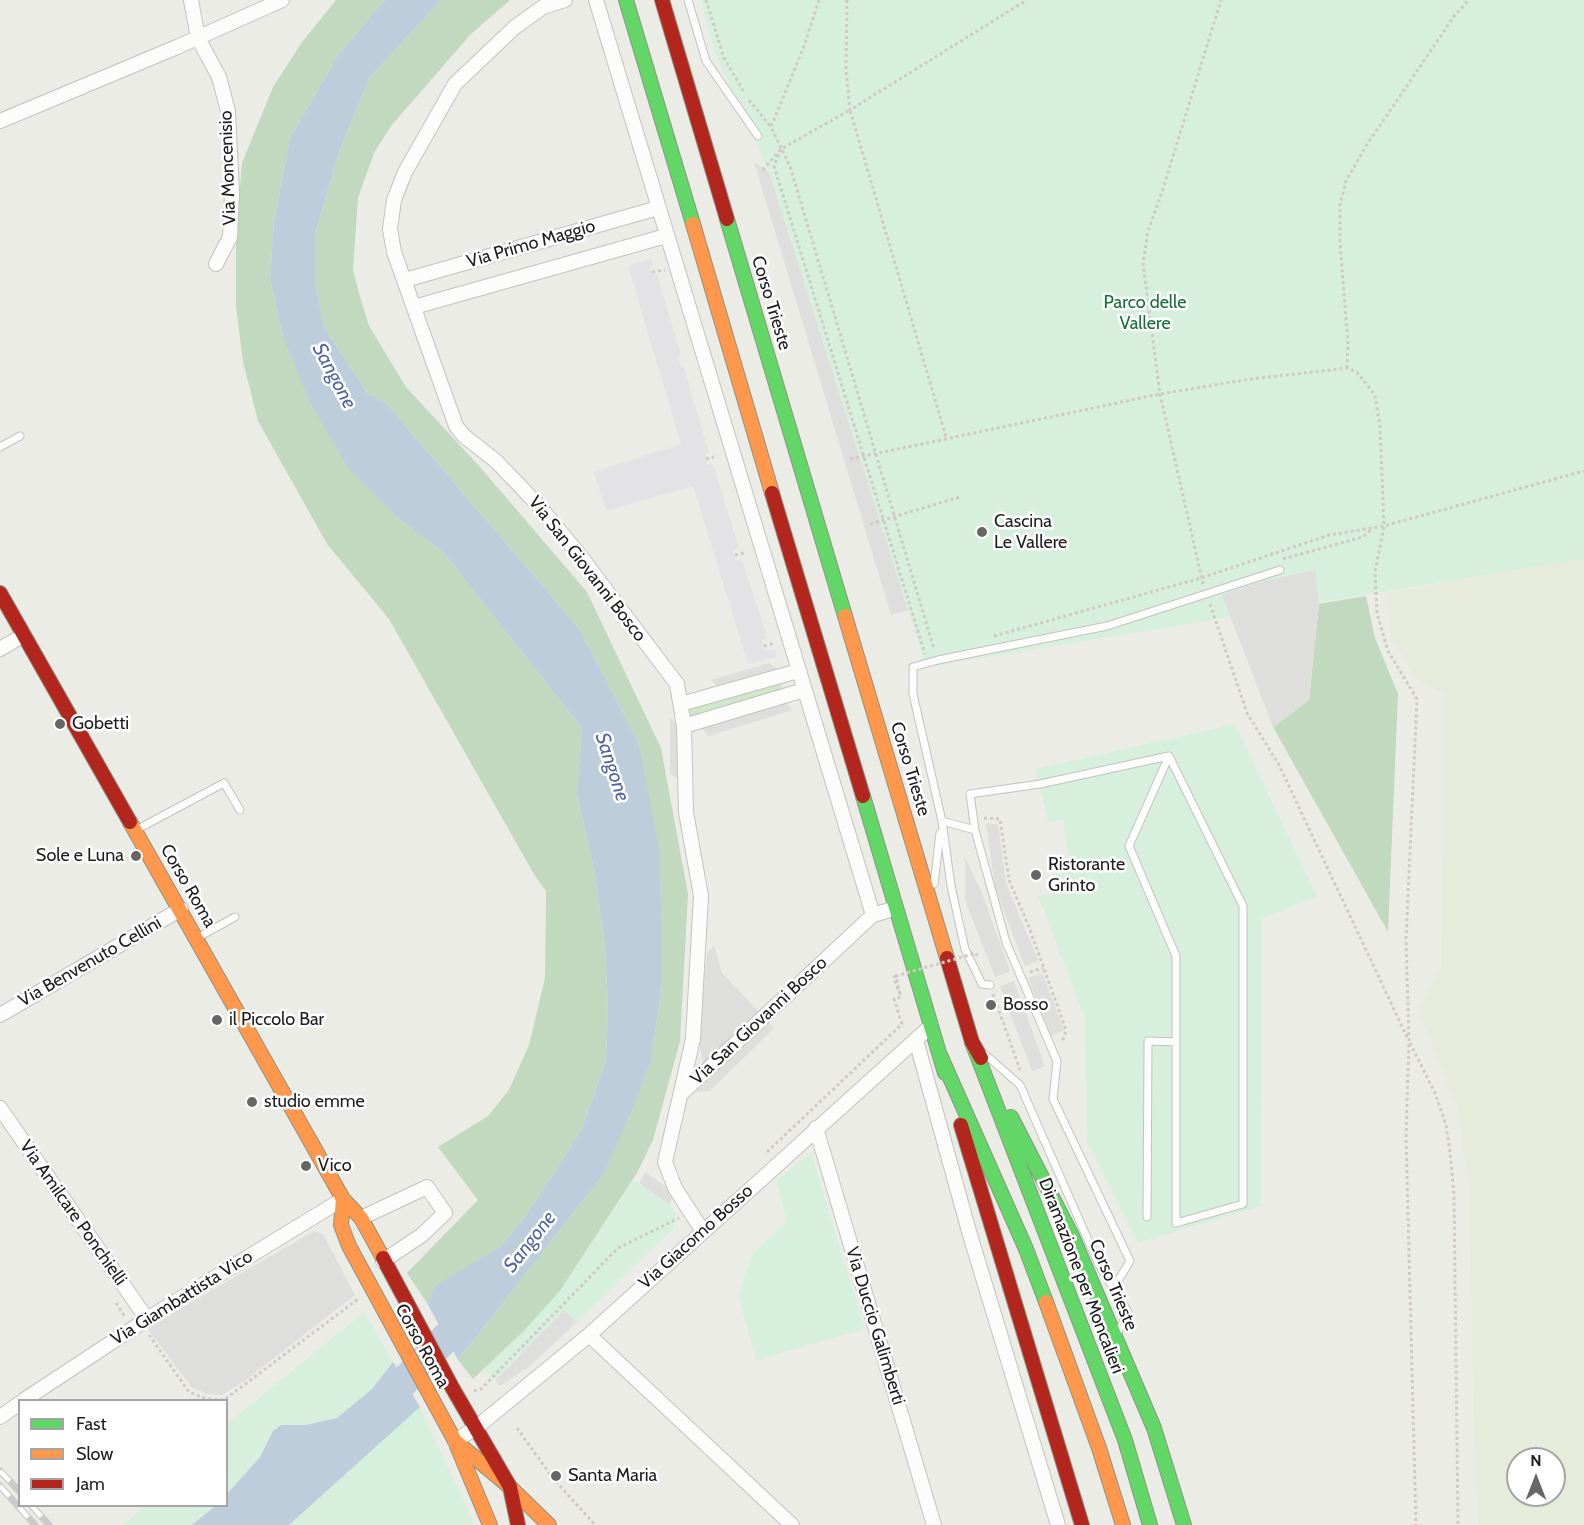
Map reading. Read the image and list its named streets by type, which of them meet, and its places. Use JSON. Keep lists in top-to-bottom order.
{
  "streets": {
    "main road": ["Corso Trieste", "Corso Roma", "Diramazione per Moncalieri"],
    "street": [
      "Via Moncenisio",
      "Via Primo Maggio",
      "Via San Giovanni Bosco",
      "Via Benvenuto Cellini",
      "Via Amilcare Ponchielli",
      "Via Giacomo Bosso",
      "Via Giambattista Vico",
      "Via Duccio Galimberti"
    ]
  },
  "crossings": [
    ["Via Primo Maggio", "Via San Giovanni Bosco"],
    ["Corso Trieste", "Diramazione per Moncalieri"],
    ["Via San Giovanni Bosco", "Via Giacomo Bosso"],
    ["Corso Roma", "Via Benvenuto Cellini"],
    ["Corso Roma", "Via Giacomo Bosso"],
    ["Corso Roma", "Via Giambattista Vico"],
    ["Via Amilcare Ponchielli", "Via Giambattista Vico"],
    ["Via Giacomo Bosso", "Via Duccio Galimberti"]
  ],
  "water": ["Sangone"],
  "parks": ["Parco delle Vallere"],
  "places": [
    "Cascina Le Vallere",
    "Gobetti",
    "Sole e Luna",
    "Ristorante Grinto",
    "Bosso",
    "il Piccolo Bar",
    "studio emme",
    "Vico",
    "Santa Maria"
  ],
  "legend": ["Fast", "Slow", "Jam"],
  "north": "top"
}
